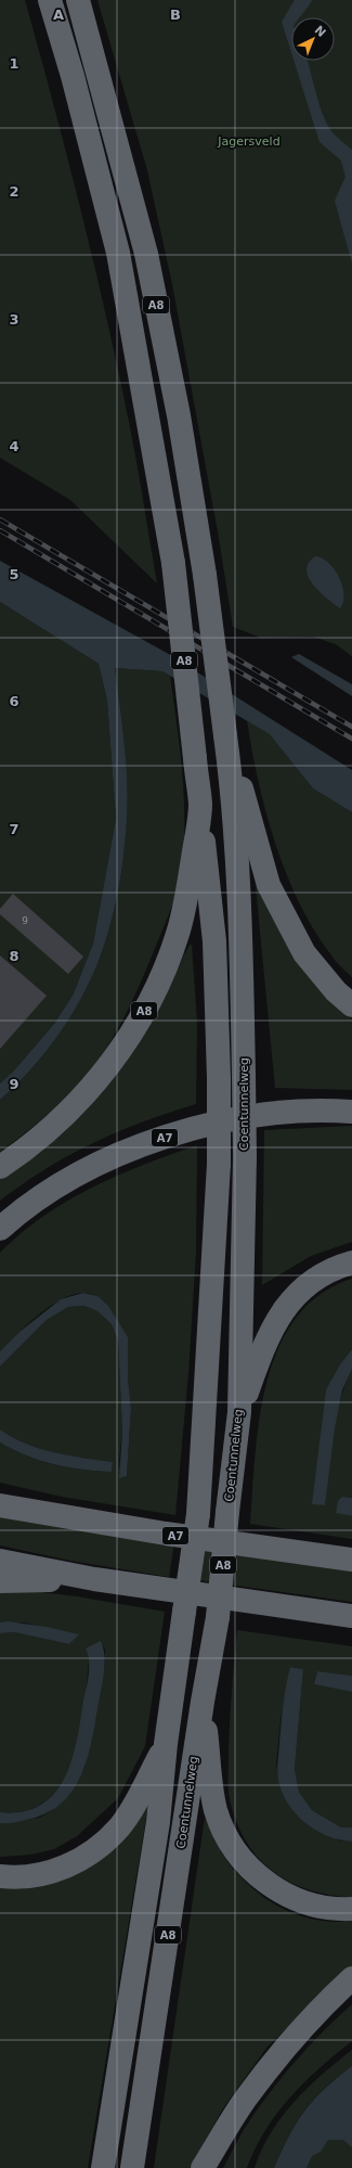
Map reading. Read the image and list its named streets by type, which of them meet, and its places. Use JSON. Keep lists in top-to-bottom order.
{
  "streets": {
    "highway": ["A8", "Coentunnelweg", "A7"]
  },
  "crossings": [
    ["A8", "Coentunnelweg"]
  ],
  "parks": ["Jagersveld"],
  "house_numbers": ["9"],
  "north": "top right",
  "grid": {
    "columns": ["A", "B"],
    "rows": [
      "1",
      "2",
      "3",
      "4",
      "5",
      "6",
      "7",
      "8",
      "9"
    ]
  }
}
